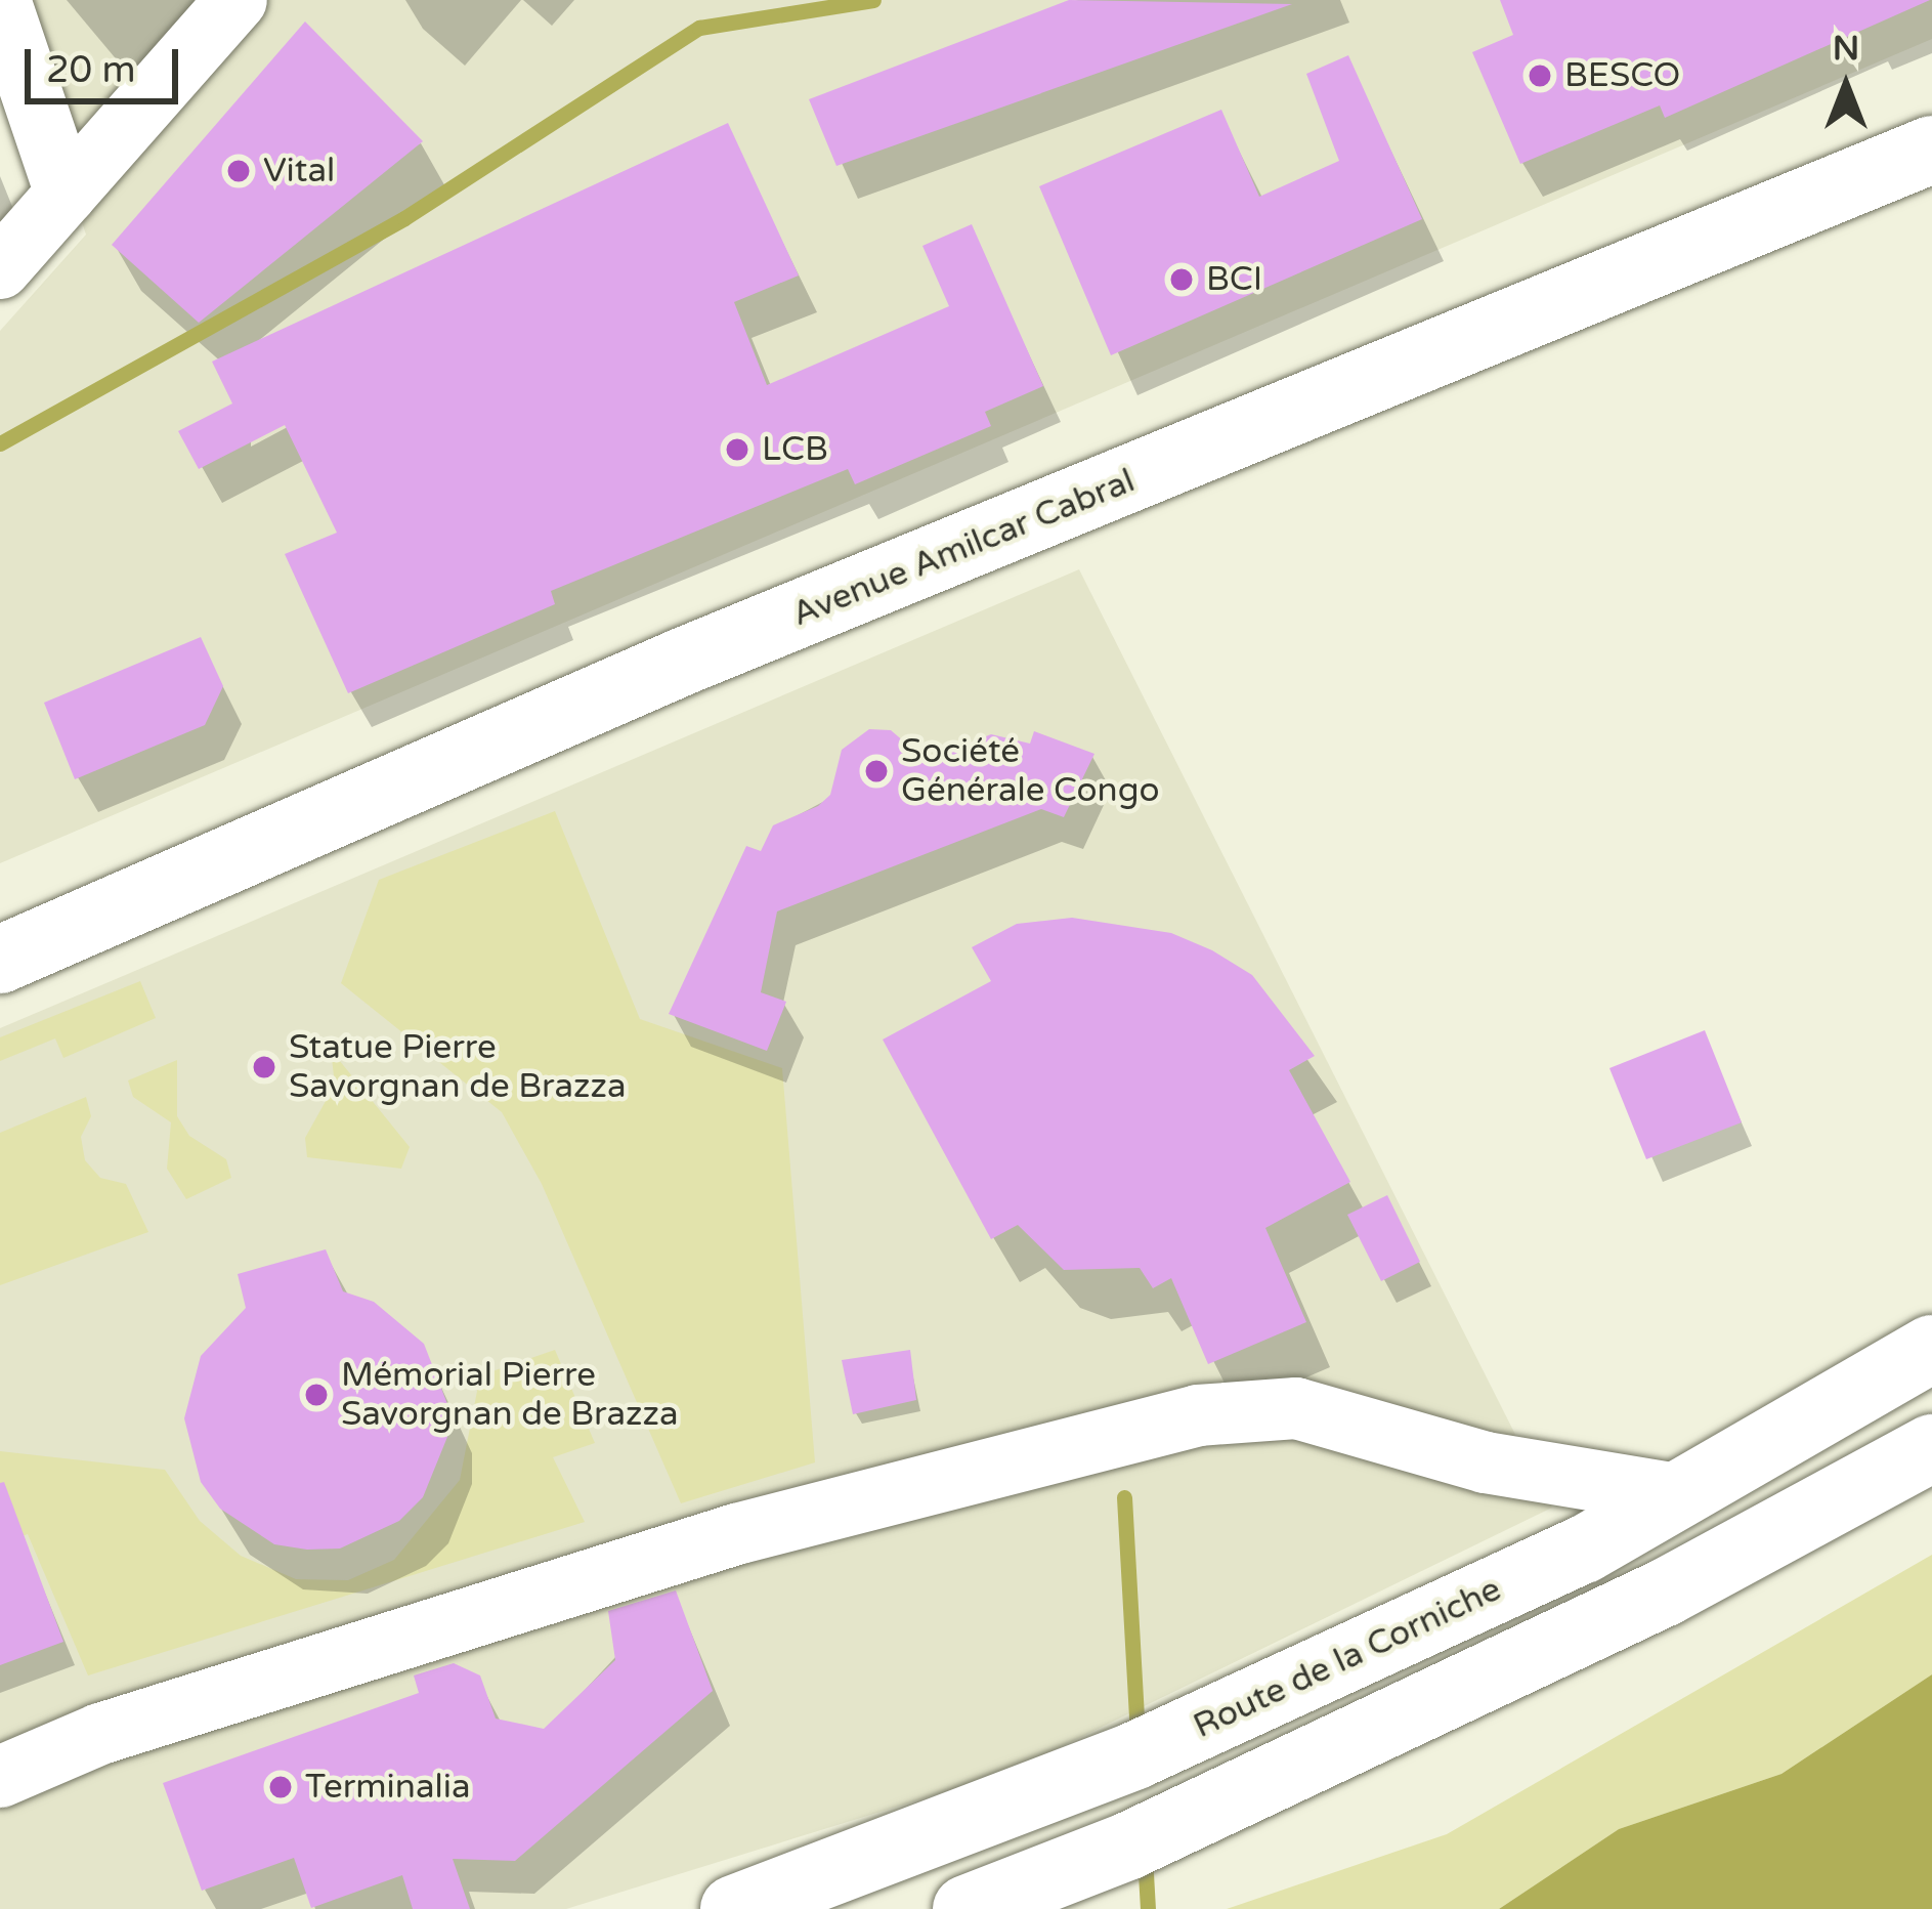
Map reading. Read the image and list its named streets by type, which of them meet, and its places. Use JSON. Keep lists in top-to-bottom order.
{
  "streets": {
    "main road": ["Avenue Amilcar Cabral", "Route de la Corniche"]
  },
  "places": [
    "BESCO",
    "Vital",
    "BCI",
    "LCB",
    "Société Générale Congo",
    "Statue Pierre Savorgnan de Brazza",
    "Mémorial Pierre Savorgnan de Brazza",
    "Terminalia"
  ],
  "scale_bar": "20 m",
  "north": "top"
}
